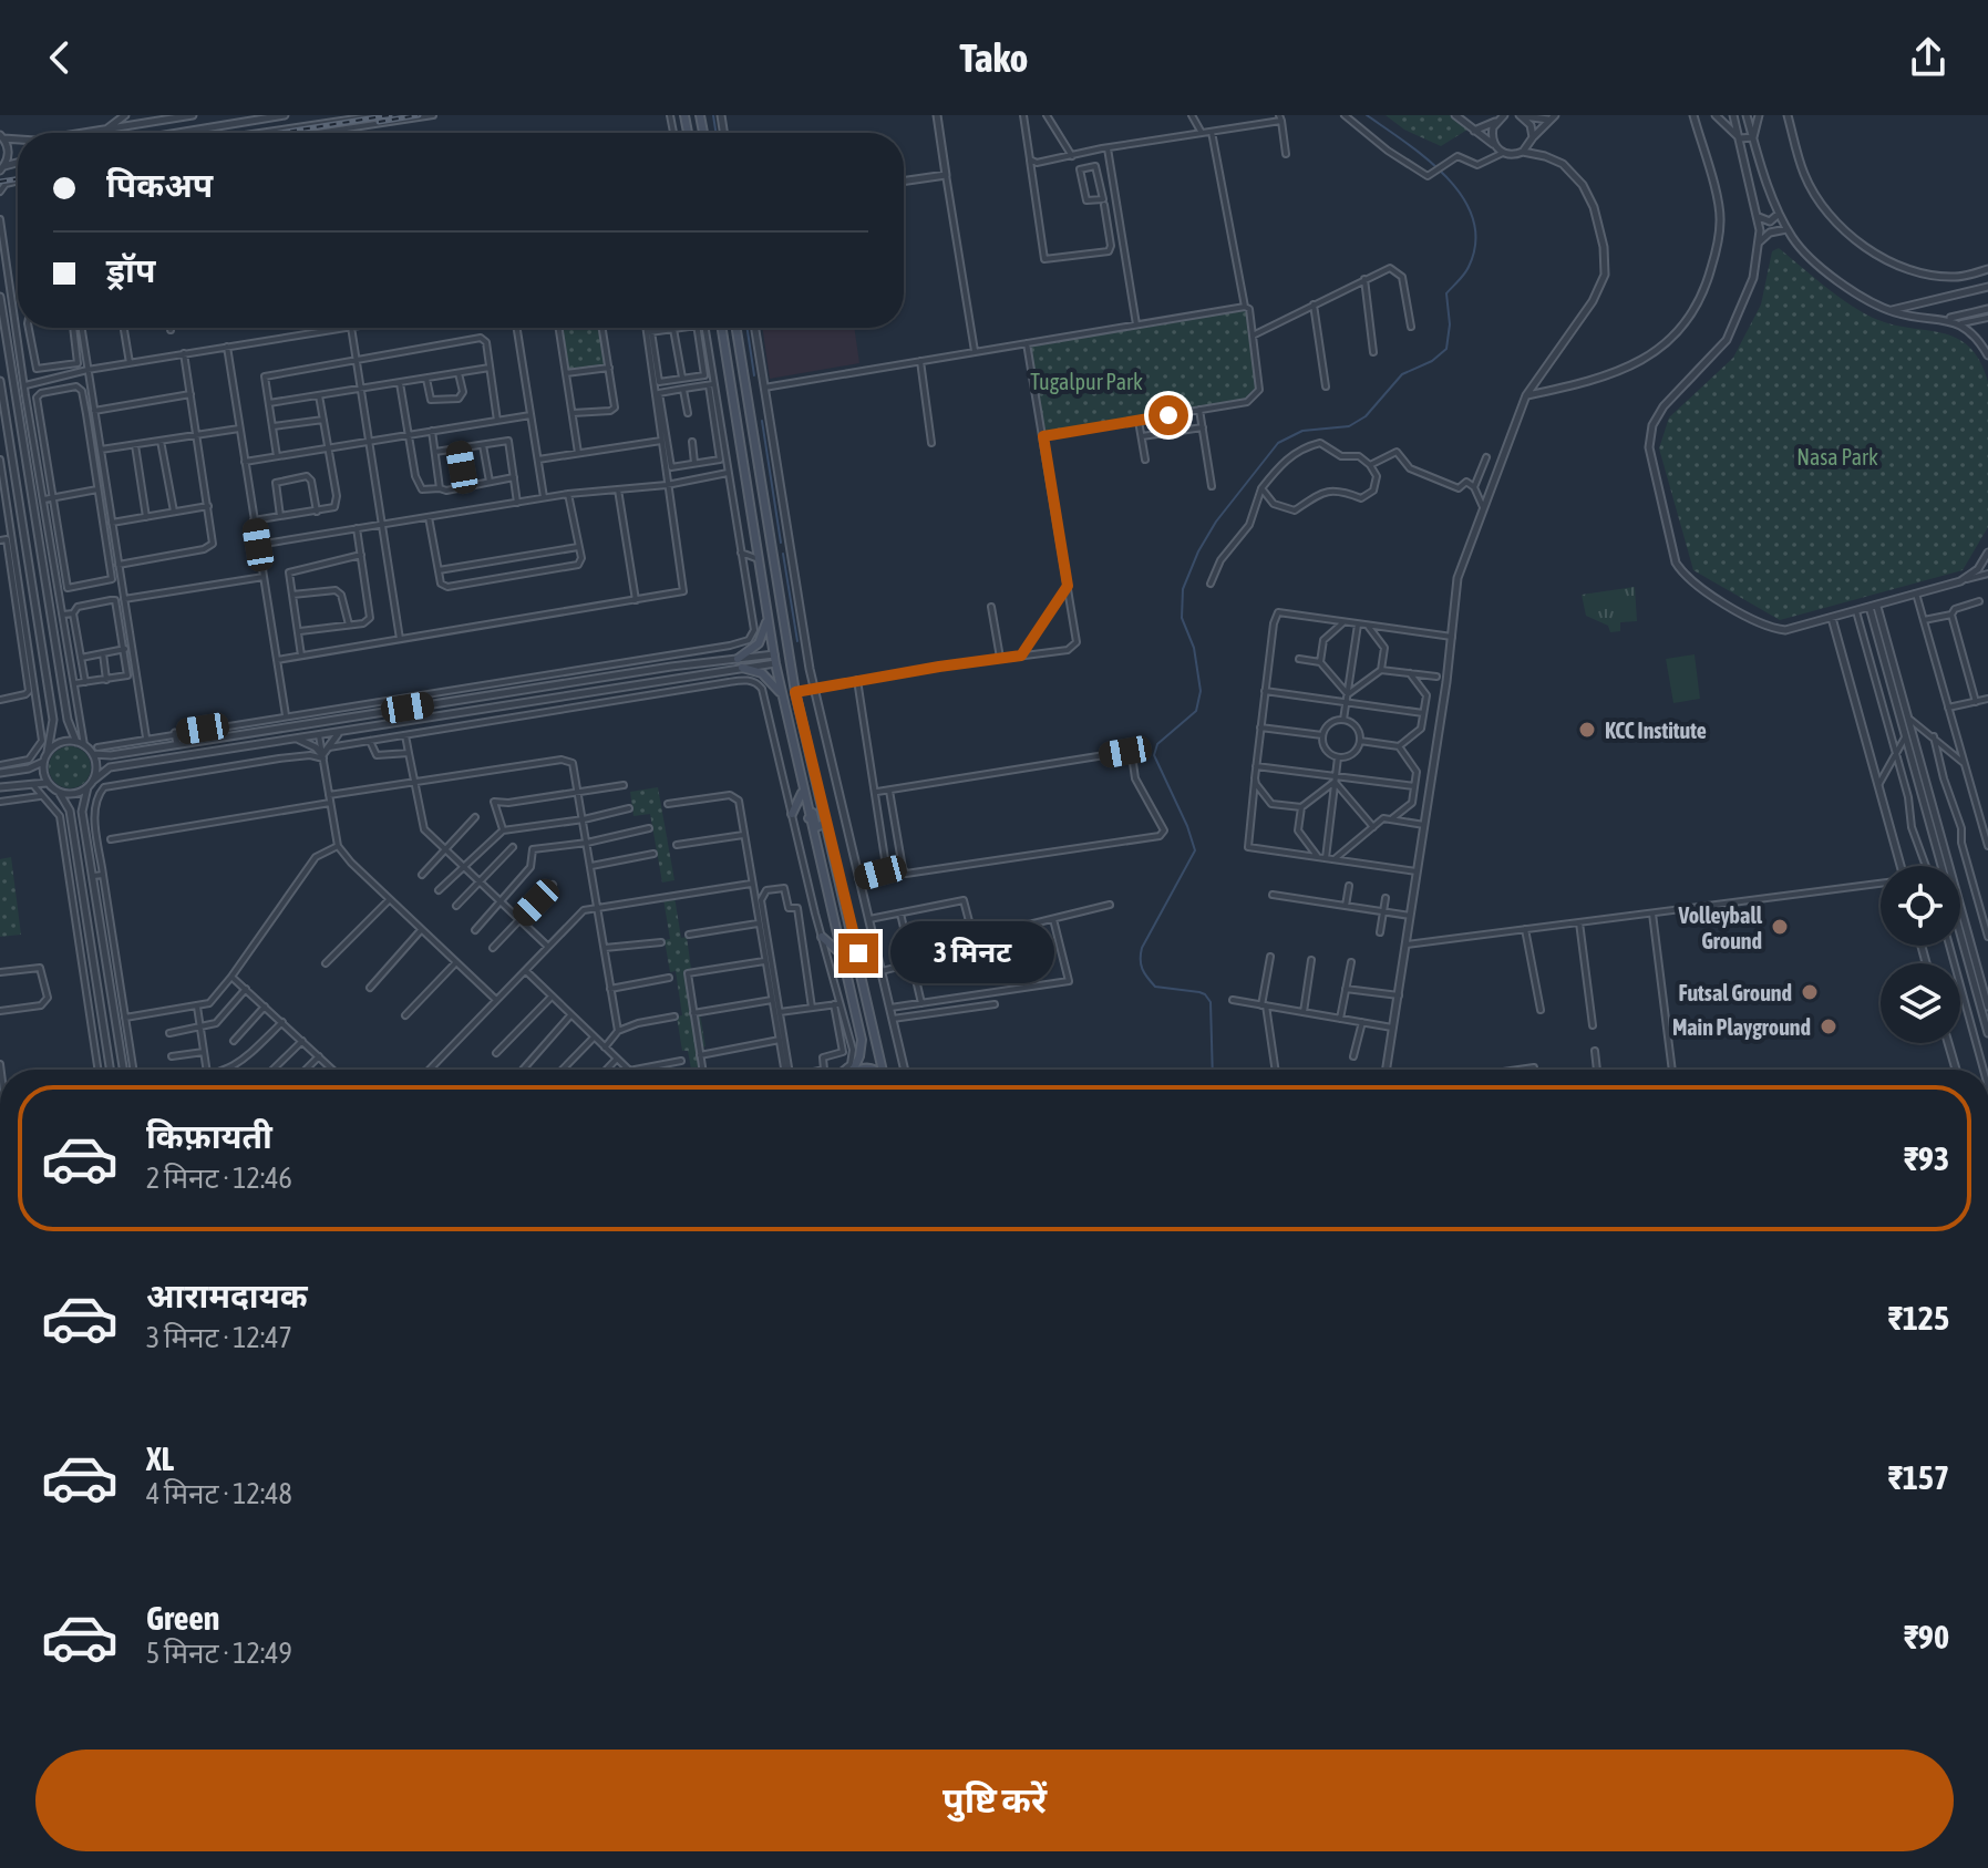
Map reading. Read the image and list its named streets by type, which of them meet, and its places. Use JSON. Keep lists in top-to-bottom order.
{
  "parks": ["Tugalpur Park", "Nasa Park"],
  "places": [
    "KCC Institute",
    "Volleyball Ground",
    "Futsal Ground",
    "Main Playground"
  ],
  "page": {
    "header": "Tako",
    "banner": ["पिकअप", "ड्रॉप"],
    "bubble": "3 मिनट",
    "list": [
      {
        "name": "किफ़ायती",
        "note": "2 मिनट · 12:46",
        "value": "₹93"
      },
      {
        "name": "आरामदायक",
        "note": "3 मिनट · 12:47",
        "value": "₹125"
      },
      {
        "name": "XL",
        "note": "4 मिनट · 12:48",
        "value": "₹157"
      },
      {
        "name": "Green",
        "note": "5 मिनट · 12:49",
        "value": "₹90"
      }
    ],
    "buttons": "पुष्टि करें"
  }
}
